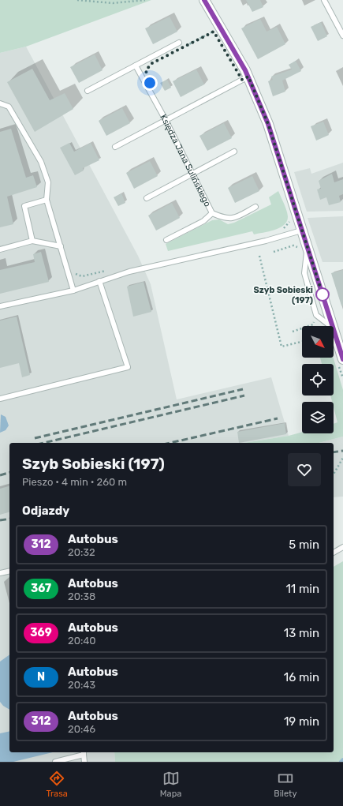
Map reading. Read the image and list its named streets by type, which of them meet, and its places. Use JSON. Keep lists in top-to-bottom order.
{
  "streets": {
    "lane": ["Księdza Jana Sulińskiego"]
  },
  "places": ["Szyb Sobieski (197)"],
  "lines": ["bus line 312"],
  "north": "bottom right",
  "page": {
    "heading": [
      ["Szyb Sobieski (197)", "Pieszo · 4 min · 260 m"],
      "Odjazdy"
    ],
    "list": [
      {
        "mark": "312",
        "name": "Autobus",
        "note": "20:32",
        "value": "5 min"
      },
      {
        "mark": "367",
        "name": "Autobus",
        "note": "20:38",
        "value": "11 min"
      },
      {
        "mark": "369",
        "name": "Autobus",
        "note": "20:40",
        "value": "13 min"
      },
      {
        "mark": "N",
        "name": "Autobus",
        "note": "20:43",
        "value": "16 min"
      },
      {
        "mark": "312",
        "name": "Autobus",
        "note": "20:46",
        "value": "19 min"
      }
    ],
    "tabs": ["Trasa", "Mapa", "Bilety"]
  }
}
